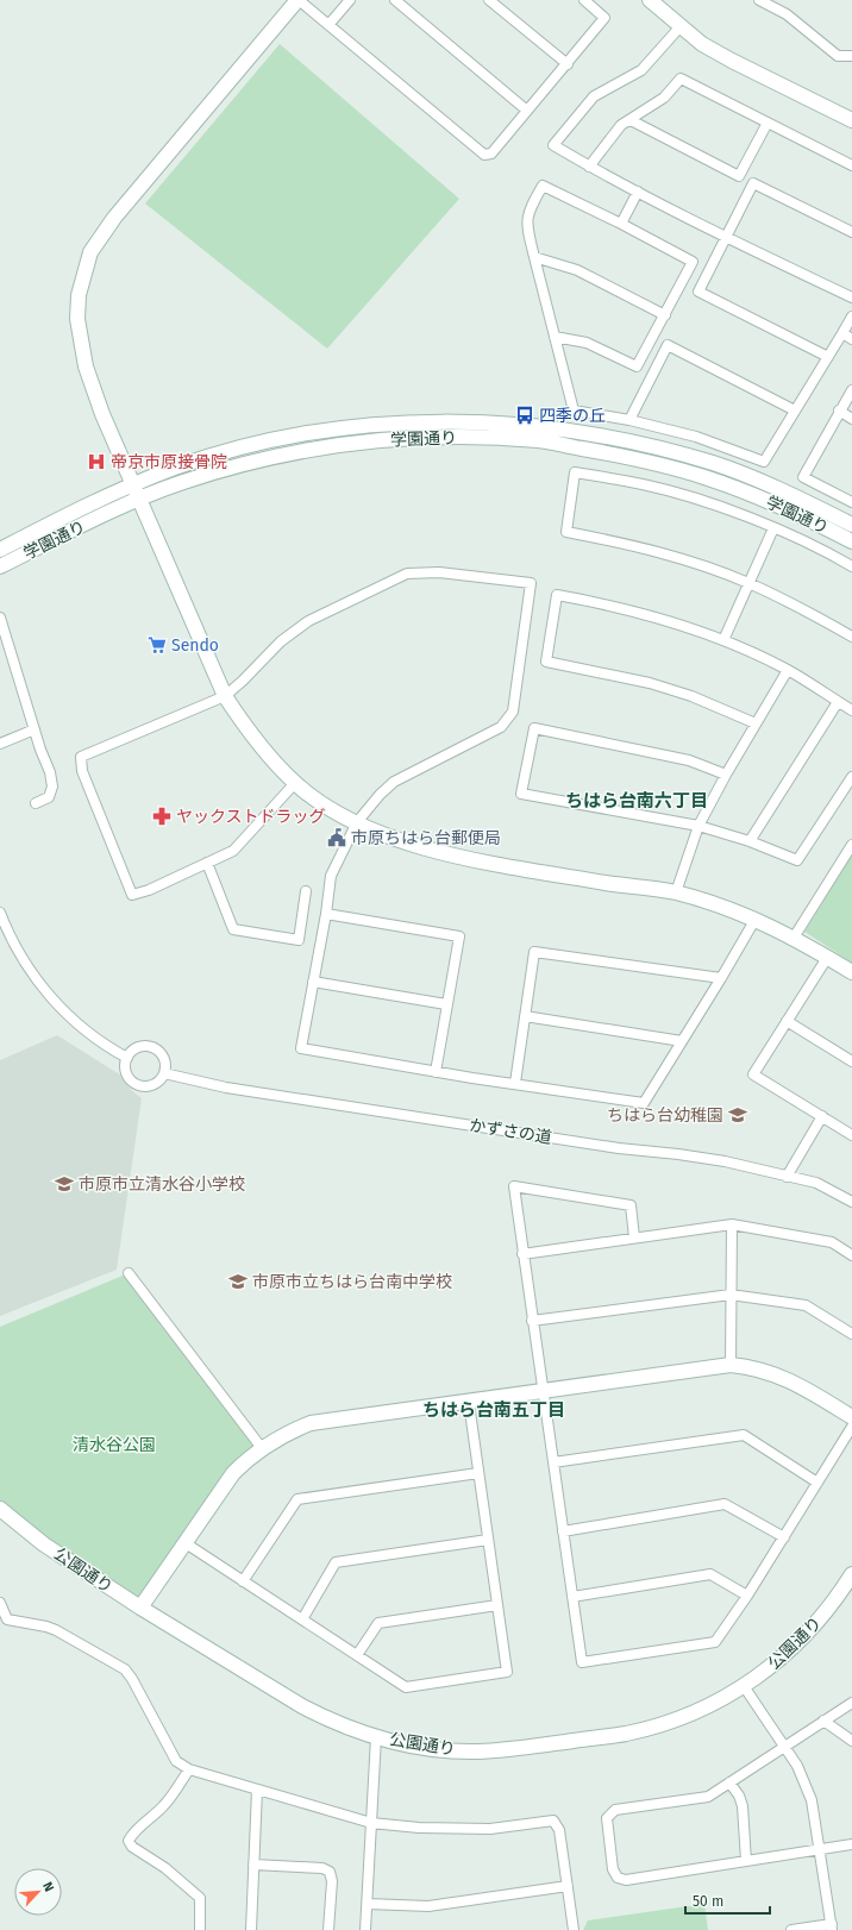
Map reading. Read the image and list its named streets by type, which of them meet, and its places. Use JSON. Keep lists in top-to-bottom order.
{
  "streets": {
    "street": ["学園通り", "かずさの道", "公園通り"]
  },
  "districts": ["ちはら台南六丁目", "ちはら台南五丁目"],
  "parks": ["清水谷公園"],
  "places": {
    "bus stop": ["四季の丘"],
    "hospital": ["帝京市原接骨院"],
    "supermarket": ["Sendo"],
    "pharmacy": ["ヤックストドラッグ"],
    "public building": ["市原ちはら台郵便局"],
    "school or university": ["ちはら台幼稚園", "市原市立清水谷小学校", "市原市立ちはら台南中学校"]
  },
  "scale_bar": "50 m",
  "north": "top right"
}
